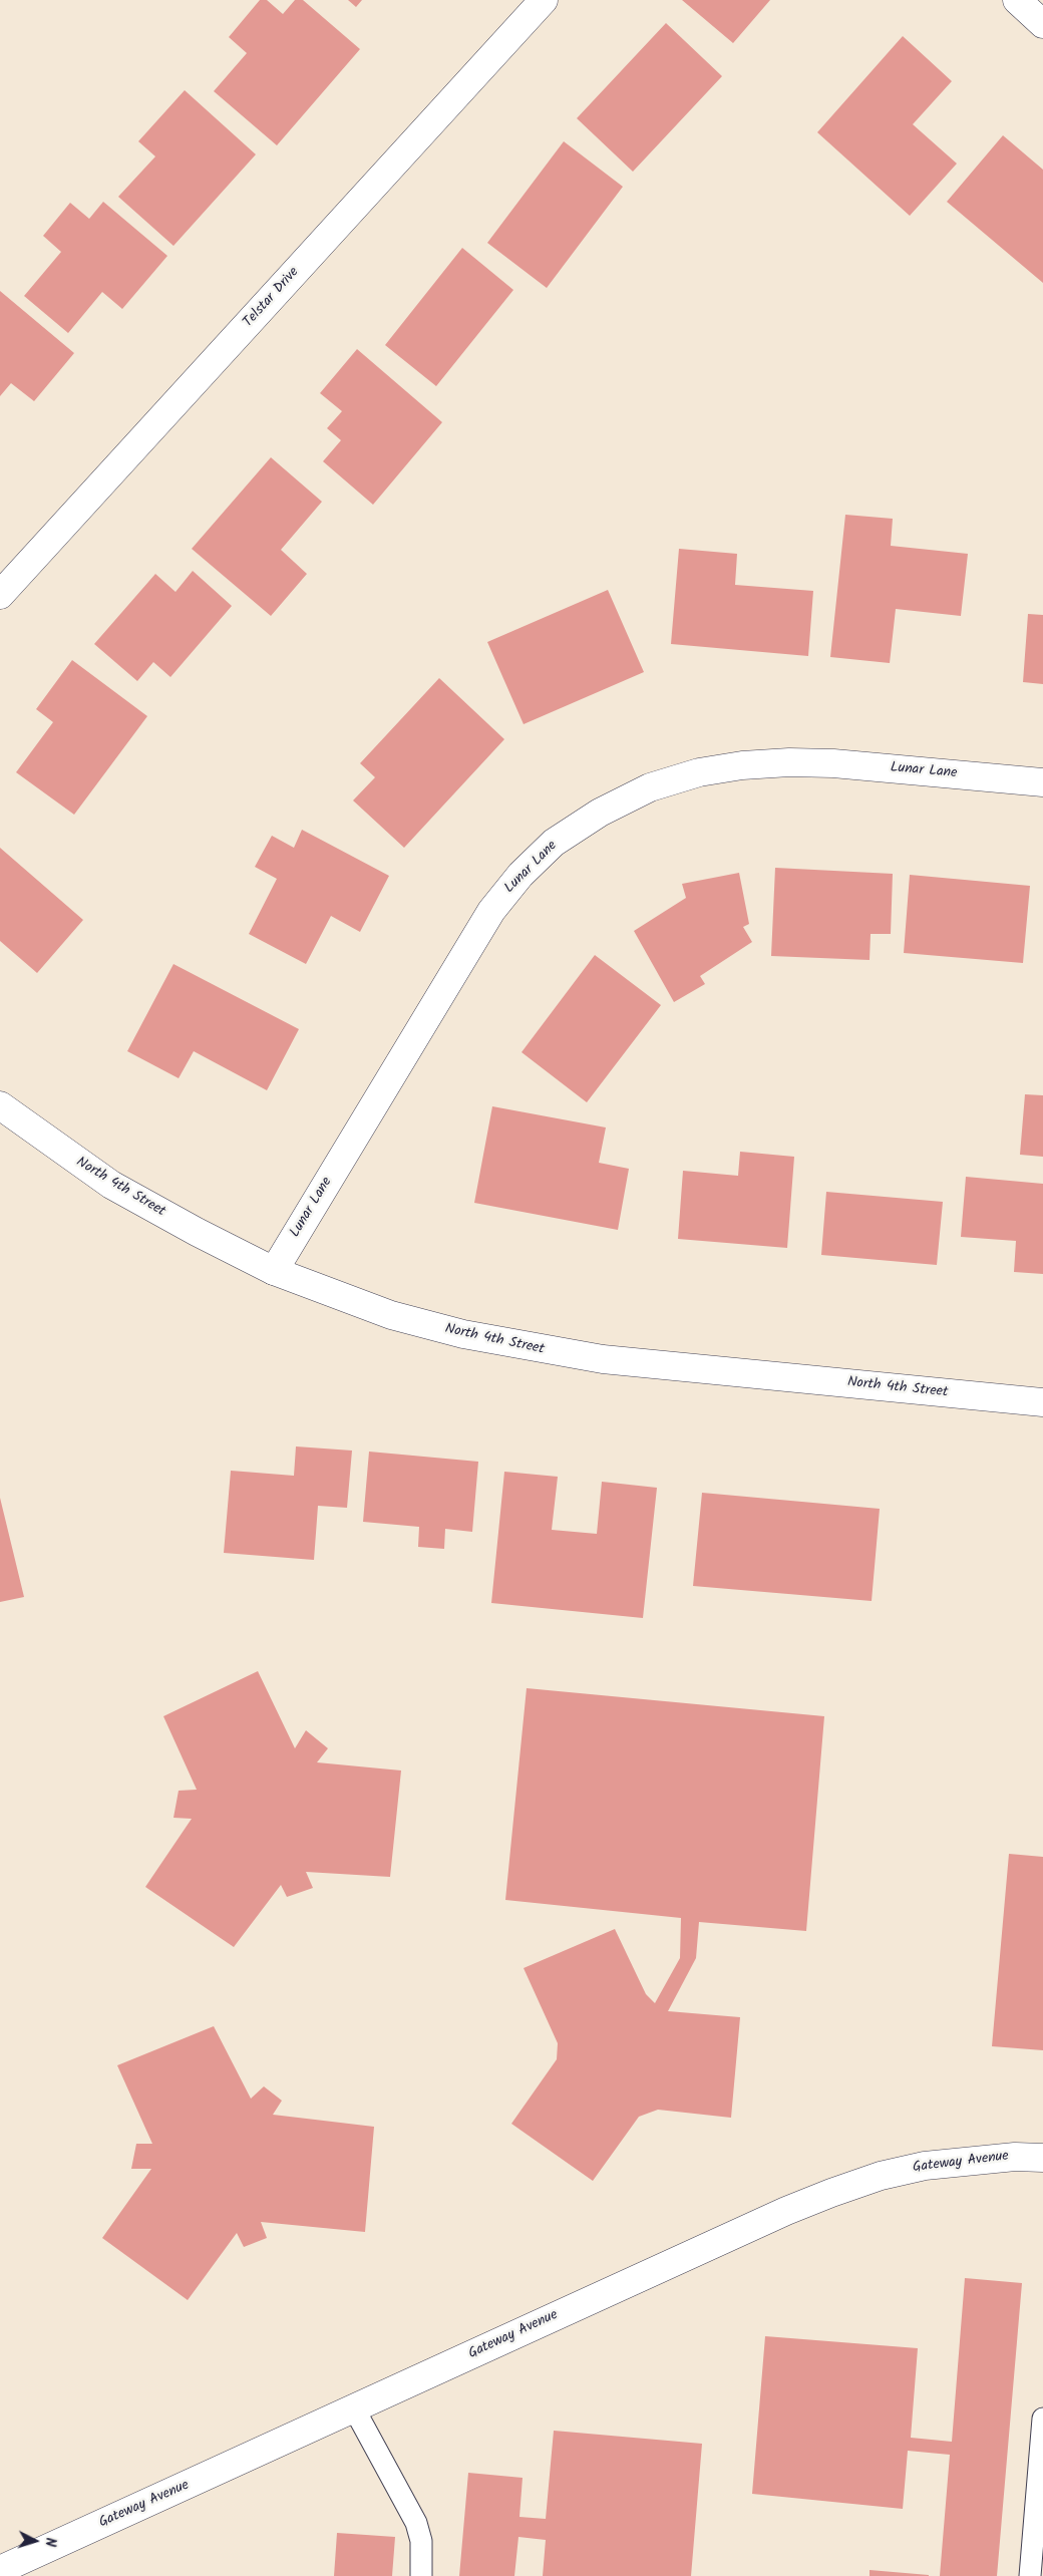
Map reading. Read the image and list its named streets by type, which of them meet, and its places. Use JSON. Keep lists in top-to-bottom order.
{
  "streets": {
    "street": [
      "Telstar Drive",
      "Lunar Lane",
      "North 4th Street",
      "Gateway Avenue"
    ]
  },
  "crossings": [
    ["Lunar Lane", "North 4th Street"]
  ],
  "north": "right"
}
